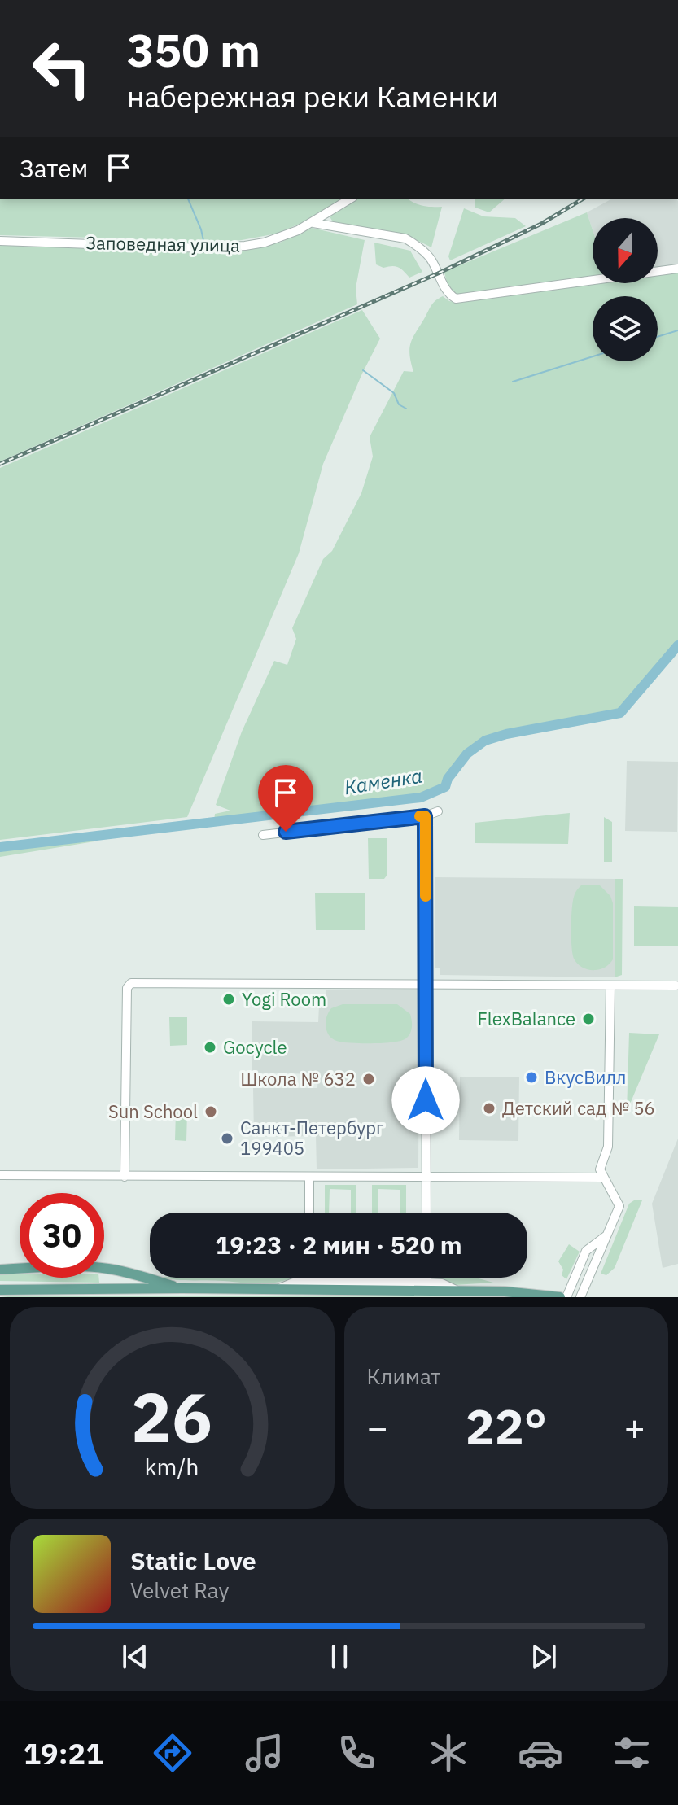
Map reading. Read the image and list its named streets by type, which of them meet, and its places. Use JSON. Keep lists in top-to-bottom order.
{
  "streets": {
    "street": ["Заповедная улица"]
  },
  "water": ["Каменка"],
  "places": [
    "Yogi Room",
    "FlexBalance",
    "Gocycle",
    "ВкусВилл",
    "Школа № 632",
    "Детский сад № 56",
    "Sun School",
    "Санкт-Петербург 199405"
  ],
  "north": "bottom",
  "page": {
    "turn": ["350 m", "набережная реки Каменки"],
    "then": "Затем",
    "limit": "30",
    "trip": "19:23 · 2 мин · 520 m",
    "tile": "Климат",
    "heat": ["−", "22°", "+"],
    "song": ["Static Love", "Velvet Ray"],
    "tabs": "19:21",
    "gauge": ["26", "km/h"]
  }
}
